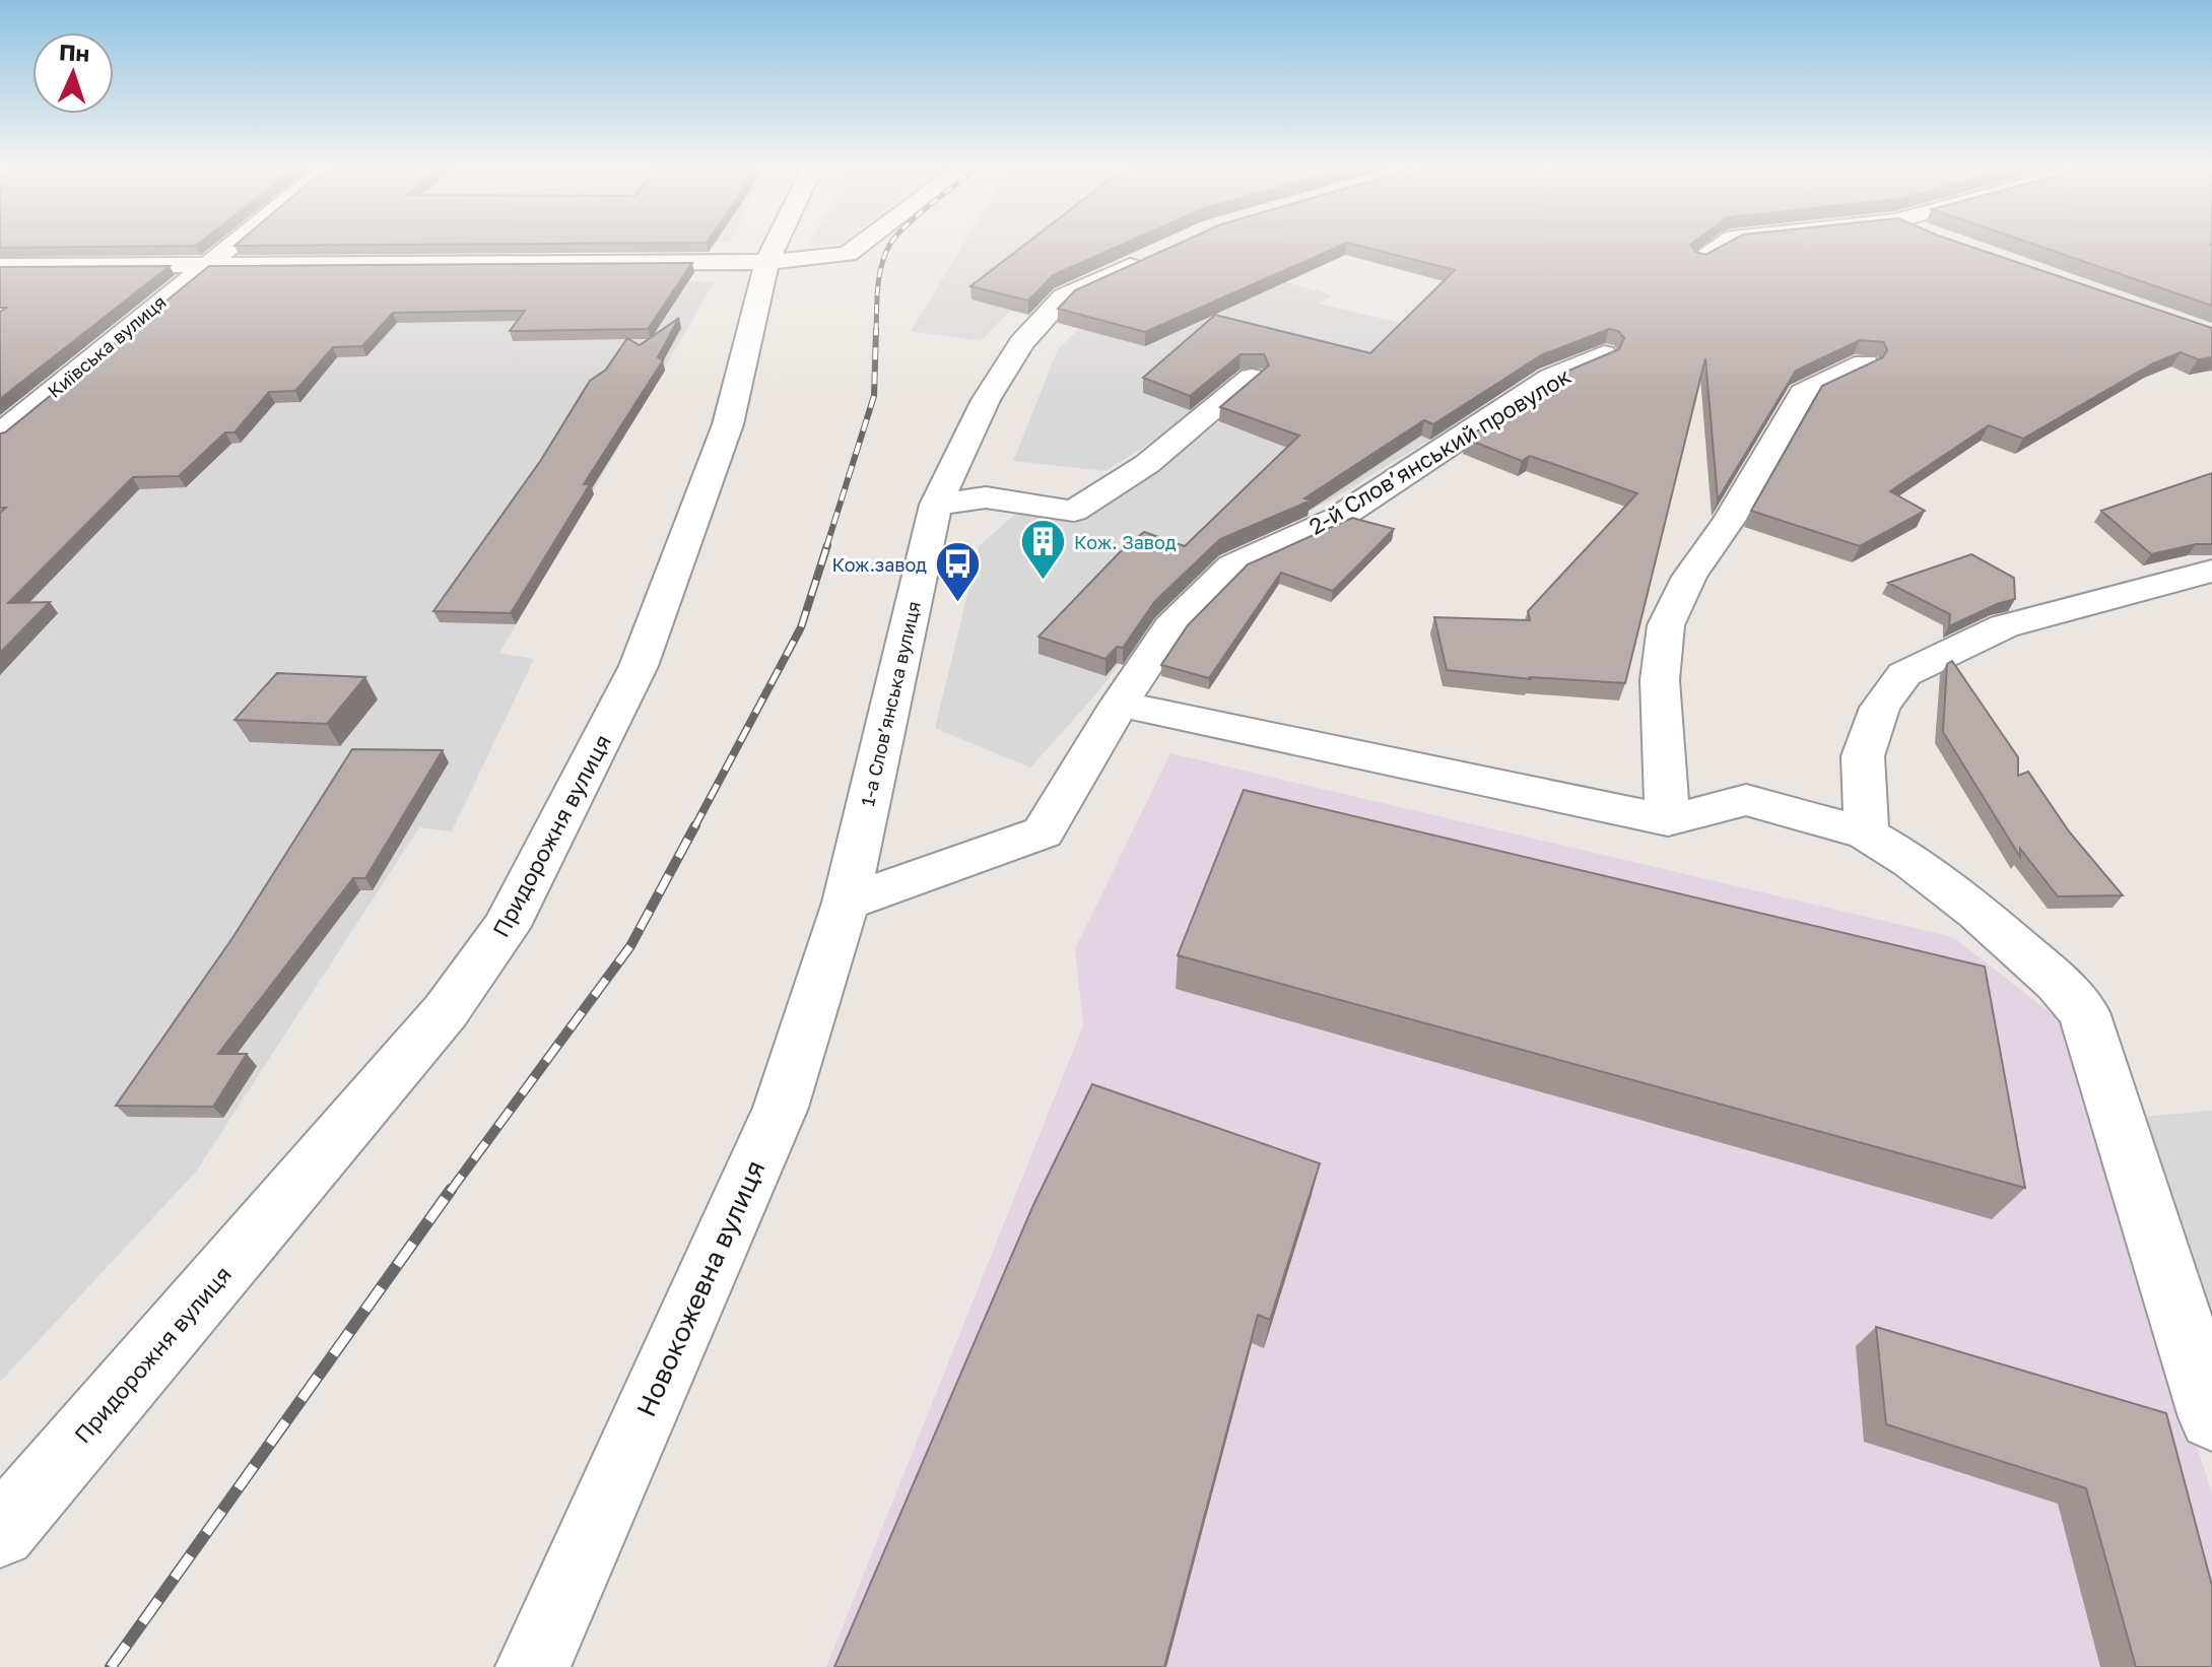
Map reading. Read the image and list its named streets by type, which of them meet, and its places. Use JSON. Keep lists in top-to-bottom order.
{
  "streets": {
    "street": [
      "Київська вулиця",
      "2-й Слов’янський провулок",
      "1-а Слов’янська вулиця",
      "Придорожня вулиця",
      "Новокожевна вулиця"
    ]
  },
  "crossings": [
    ["2-й Слов’янський провулок", "1-а Слов’янська вулиця"],
    ["2-й Слов’янський провулок", "Новокожевна вулиця"],
    ["1-а Слов’янська вулиця", "Новокожевна вулиця"]
  ],
  "places": {
    "building": ["Кож. Завод"],
    "bus stop": ["Кож.завод"]
  },
  "north": "top"
}
